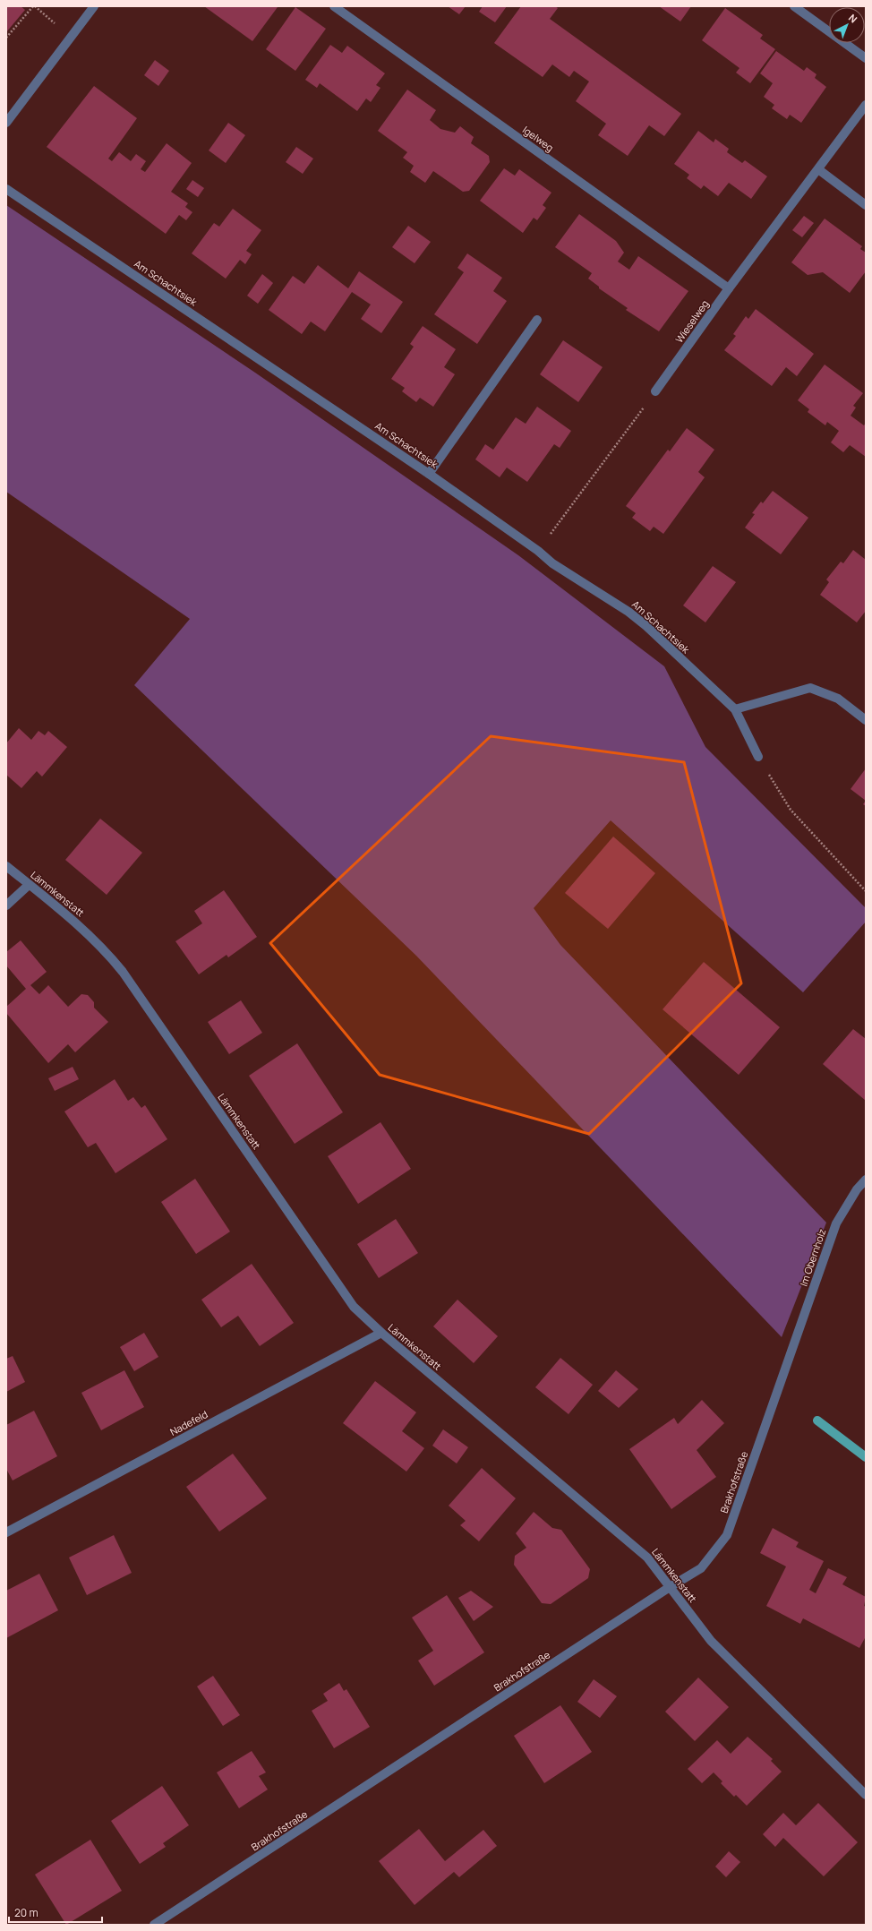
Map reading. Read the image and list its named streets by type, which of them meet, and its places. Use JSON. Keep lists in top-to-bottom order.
{
  "streets": {
    "street": [
      "Igelweg",
      "Am Schachtsiek",
      "Wieselweg",
      "Lämmkenstatt",
      "Im Obernholz",
      "Nadefeld",
      "Brakhofstraße"
    ]
  },
  "crossings": [
    ["Igelweg", "Wieselweg"],
    ["Lämmkenstatt", "Nadefeld"],
    ["Lämmkenstatt", "Brakhofstraße"],
    ["Im Obernholz", "Brakhofstraße"]
  ],
  "scale_bar": "20 m",
  "north": "top right"
}
